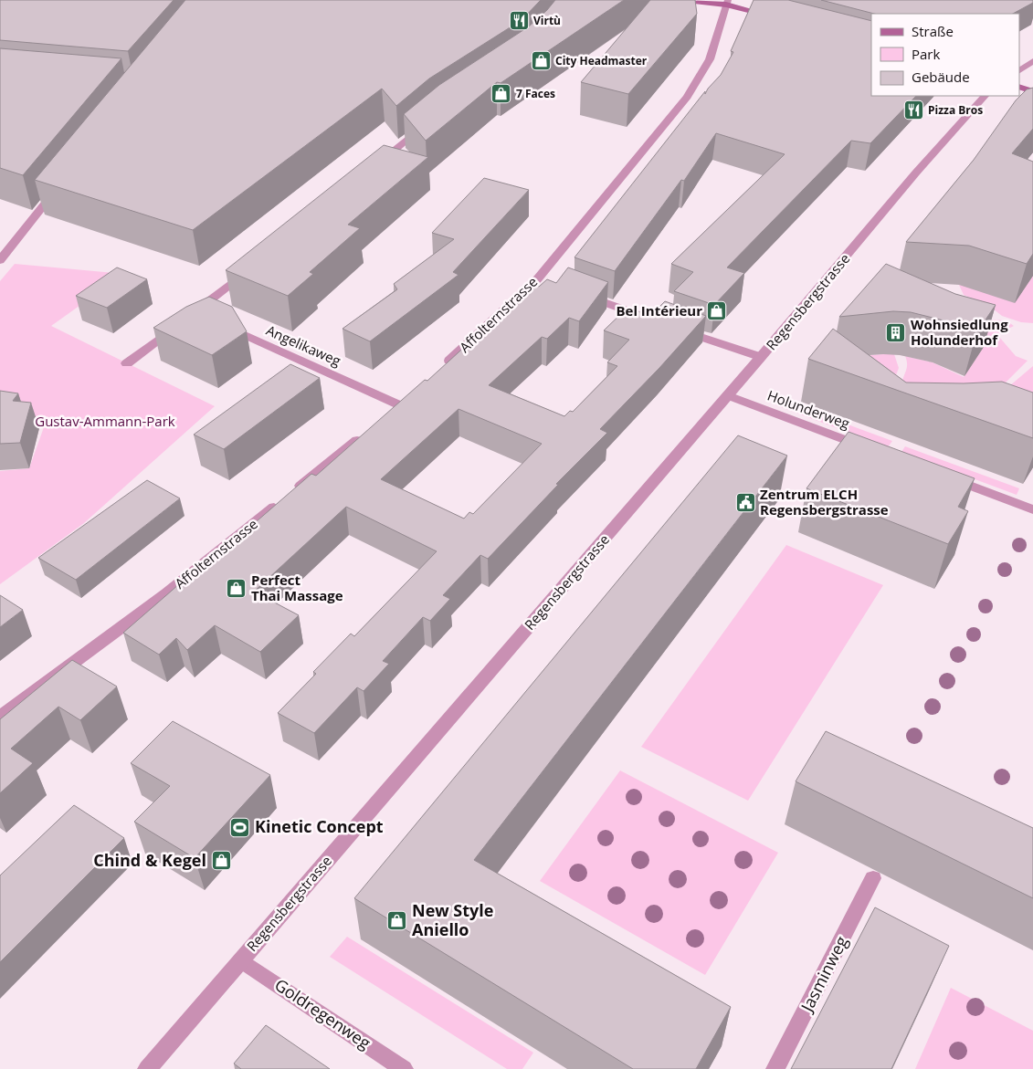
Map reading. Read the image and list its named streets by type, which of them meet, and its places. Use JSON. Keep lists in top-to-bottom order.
{
  "streets": {
    "street": [
      "Regensbergstrasse",
      "Affolternstrasse",
      "Angelikaweg",
      "Holunderweg",
      "Jasminweg",
      "Goldregenweg"
    ]
  },
  "crossings": [
    ["Regensbergstrasse", "Holunderweg"],
    ["Regensbergstrasse", "Goldregenweg"]
  ],
  "parks": ["Gustav-Ammann-Park"],
  "places": {
    "restaurant": ["Virtù", "Pizza Bros"],
    "shop": [
      "City Headmaster",
      "7 Faces",
      "Bel Intérieur",
      "Perfect Thai Massage",
      "Chind & Kegel",
      "New Style Aniello"
    ],
    "building": ["Wohnsiedlung Holunderhof"],
    "public building": ["Zentrum ELCH Regensbergstrasse"],
    "sports": ["Kinetic Concept"]
  },
  "legend": ["Straße", "Park", "Gebäude"]
}
